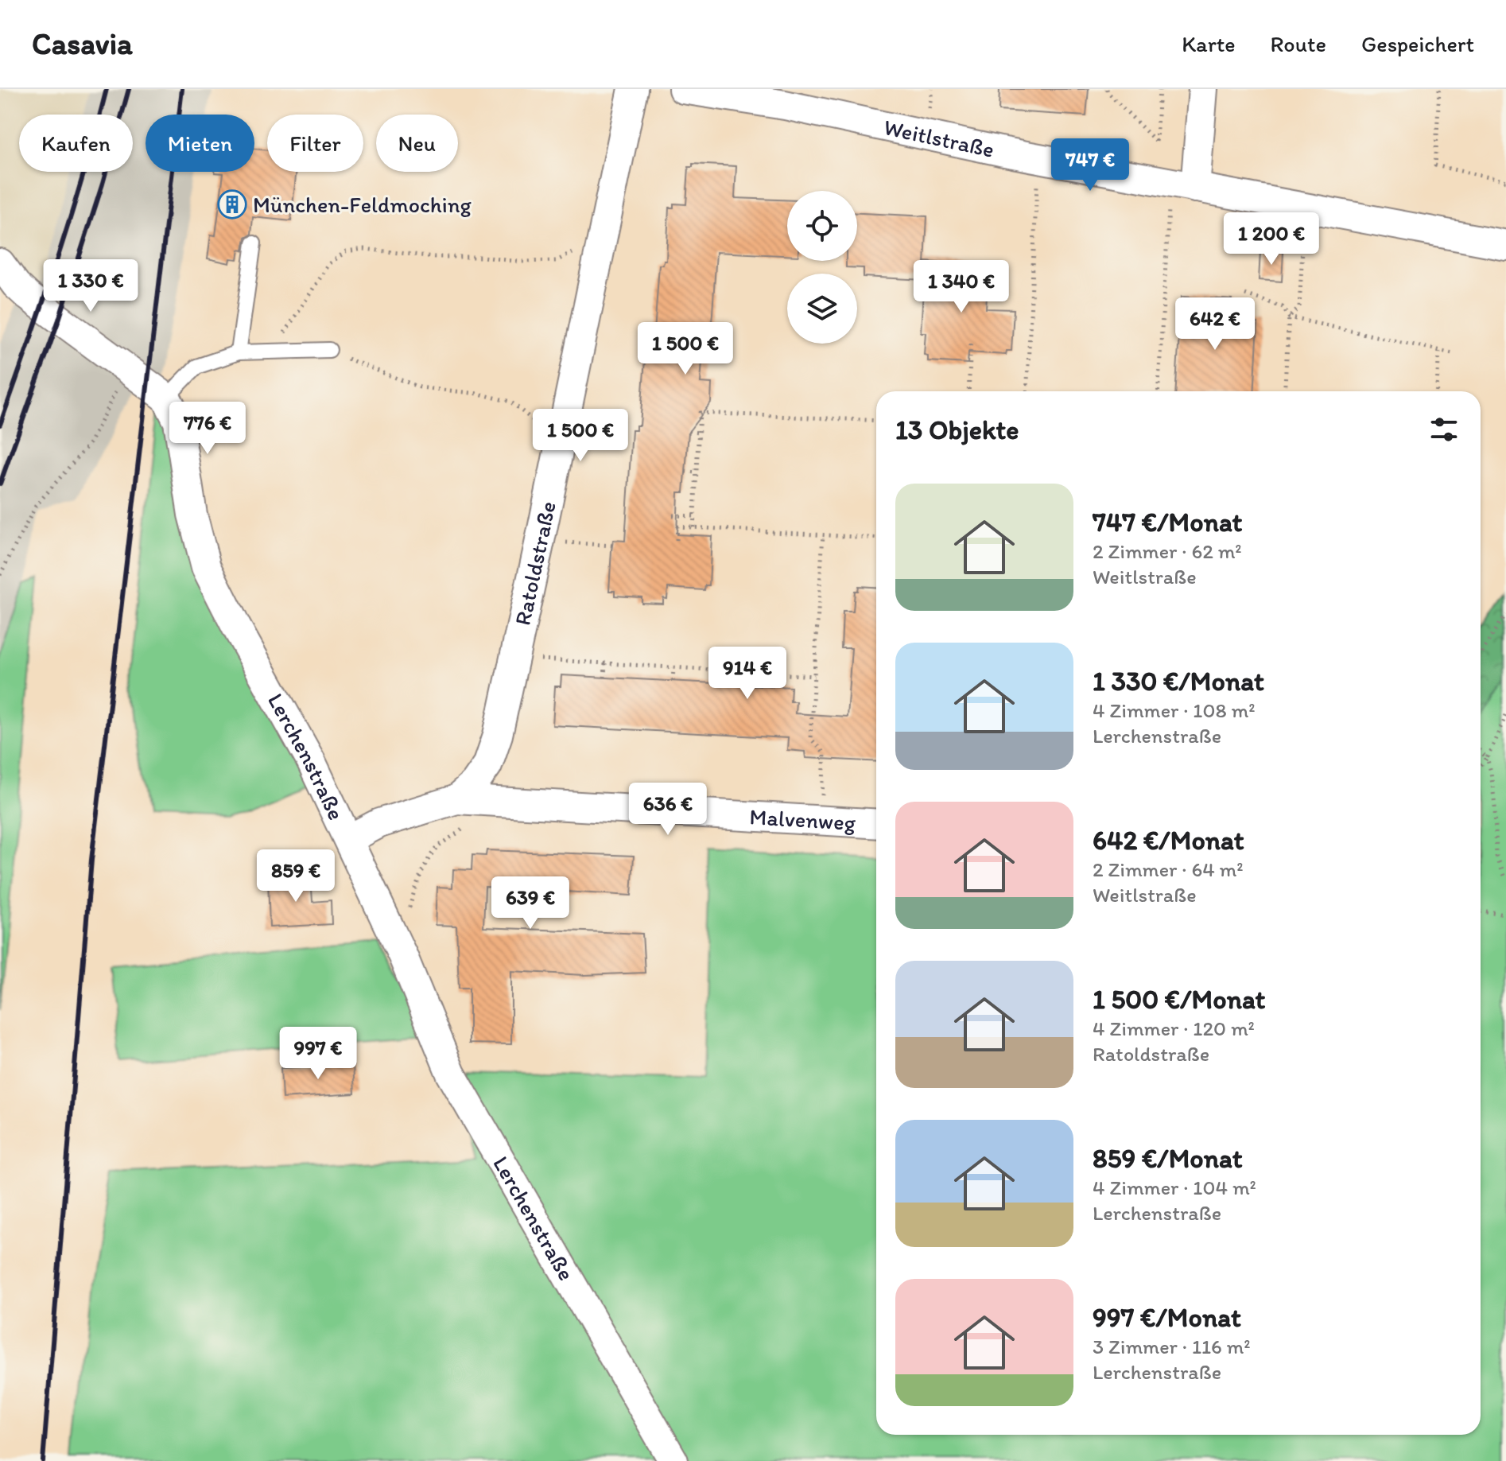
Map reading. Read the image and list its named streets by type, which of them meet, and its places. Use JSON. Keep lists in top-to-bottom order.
{
  "streets": {
    "street": [
      "Weitlstraße",
      "Ratoldstraße",
      "Lerchenstraße",
      "Malvenweg"
    ]
  },
  "crossings": [
    ["Ratoldstraße", "Lerchenstraße"],
    ["Ratoldstraße", "Malvenweg"]
  ],
  "places": {
    "building": ["München-Feldmoching"]
  },
  "page": {
    "header": "Casavia",
    "nav": ["Karte", "Route", "Gespeichert"],
    "chip": [
      "Kaufen",
      "Mieten",
      "Filter",
      "Neu"
    ],
    "price": [
      "747 €",
      "1 200 €",
      "1 330 €",
      "1 340 €",
      "642 €",
      "1 500 €",
      "776 €",
      "1 500 €",
      "914 €",
      "636 €",
      "859 €",
      "639 €",
      "997 €"
    ],
    "heading": "13 Objekte",
    "list": [
      {
        "name": "747 €/Monat",
        "note": "2 Zimmer · 62 m² · Weitlstraße"
      },
      {
        "name": "1 330 €/Monat",
        "note": "4 Zimmer · 108 m² · Lerchenstraße"
      },
      {
        "name": "642 €/Monat",
        "note": "2 Zimmer · 64 m² · Weitlstraße"
      },
      {
        "name": "1 500 €/Monat",
        "note": "4 Zimmer · 120 m² · Ratoldstraße"
      },
      {
        "name": "859 €/Monat",
        "note": "4 Zimmer · 104 m² · Lerchenstraße"
      },
      {
        "name": "997 €/Monat",
        "note": "3 Zimmer · 116 m² · Lerchenstraße"
      }
    ]
  }
}
